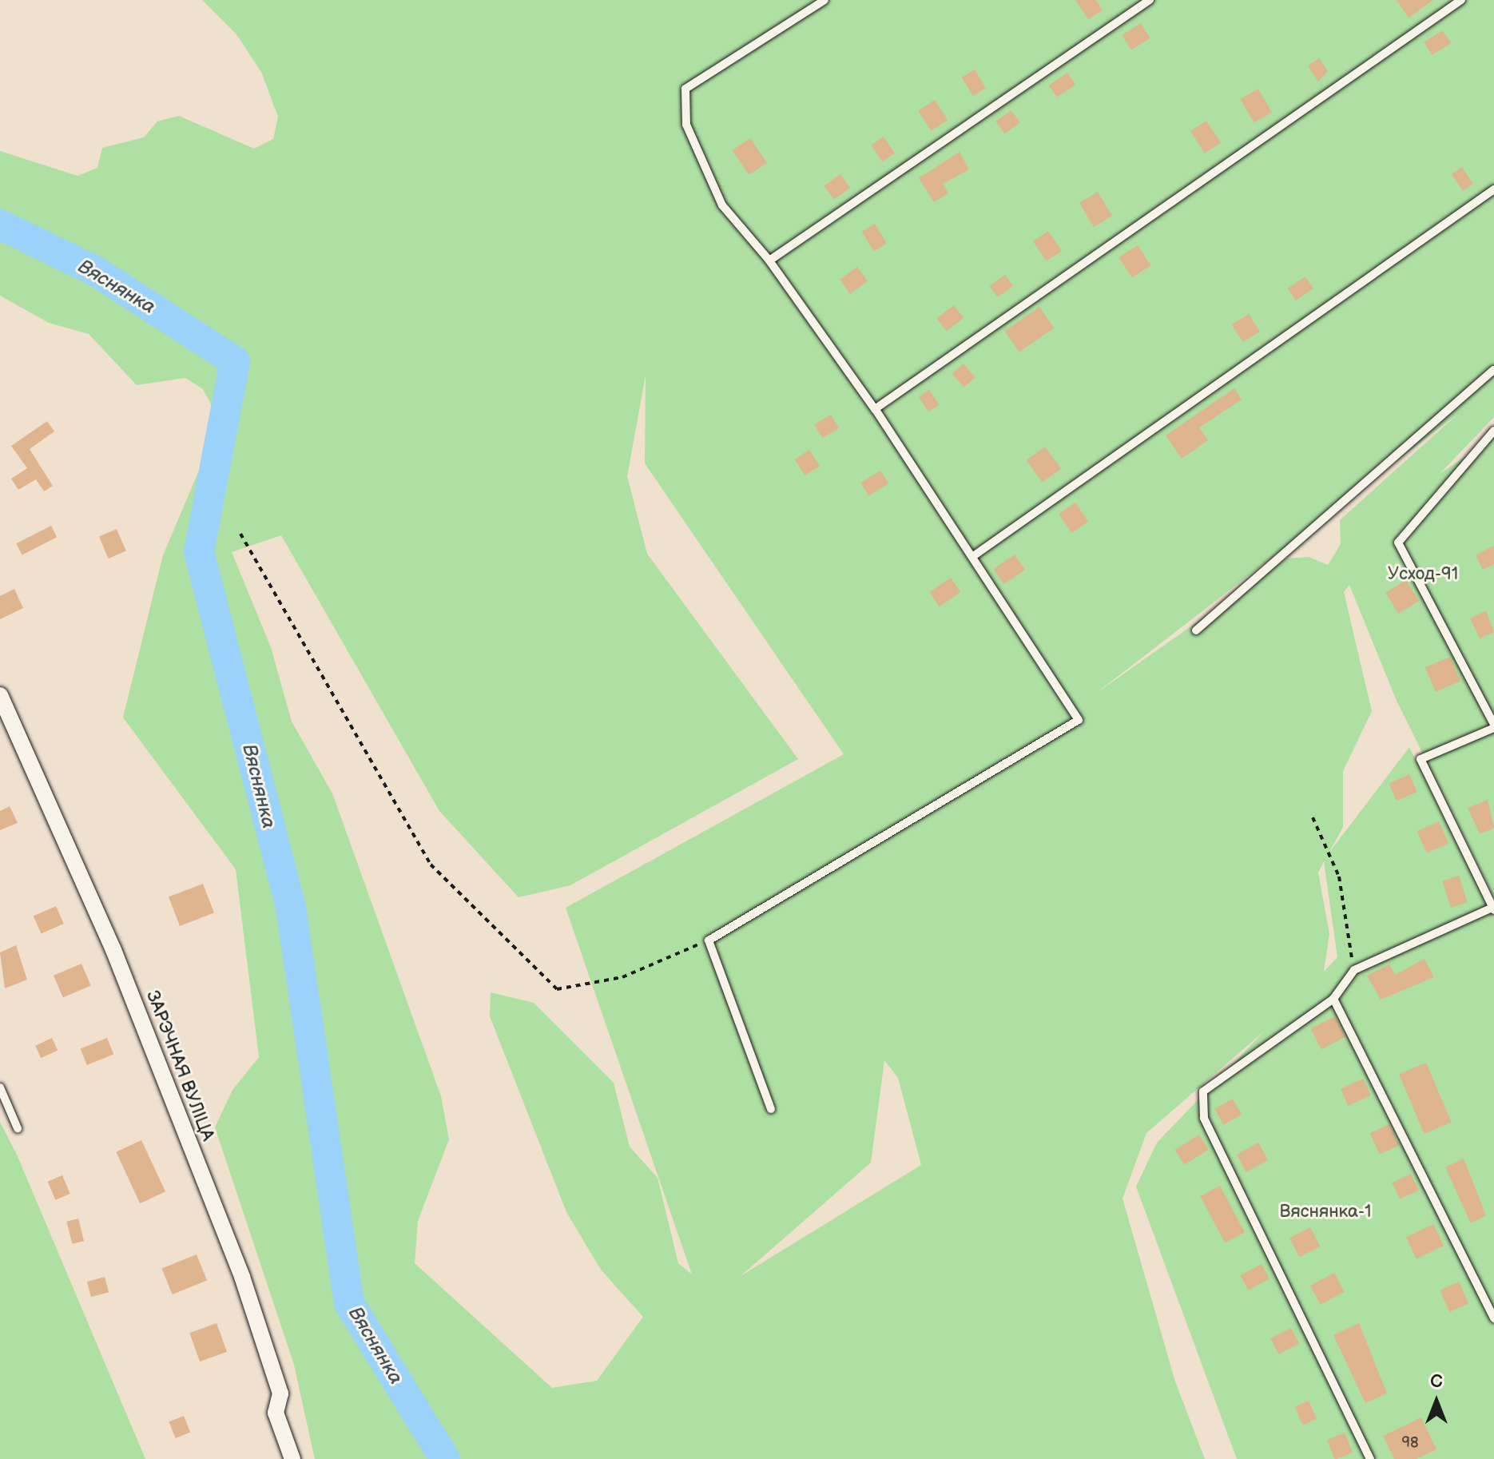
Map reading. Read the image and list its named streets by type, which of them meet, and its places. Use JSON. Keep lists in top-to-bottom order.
{
  "streets": {
    "street": ["ЗАРЭЧНАЯ ВУЛІЦА"]
  },
  "water": ["Вяснянка"],
  "parks": ["Усход-91", "Вяснянка-1"],
  "house_numbers": ["98"],
  "north": "top"
}
